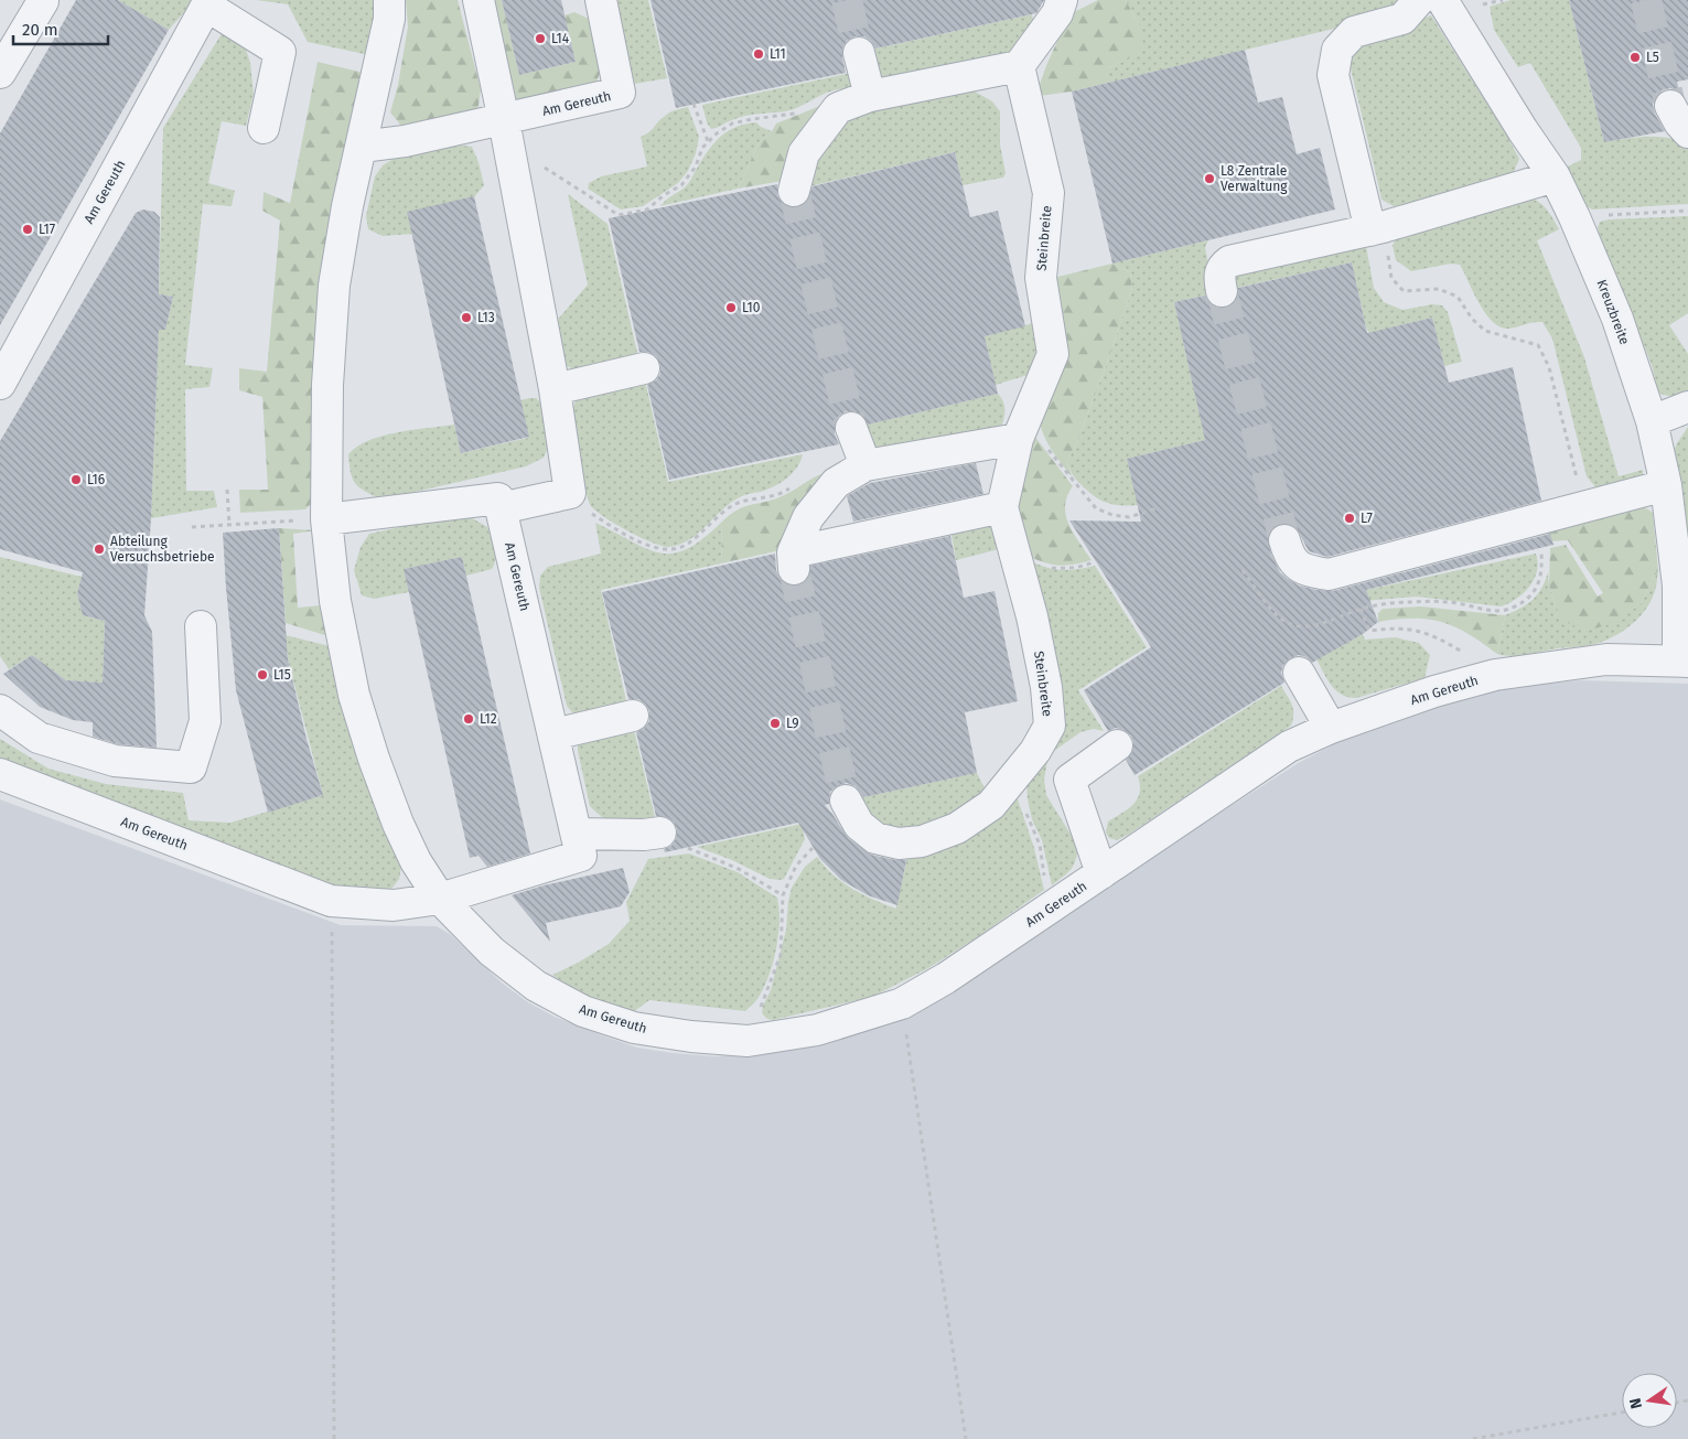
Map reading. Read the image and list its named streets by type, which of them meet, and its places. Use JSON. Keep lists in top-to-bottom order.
{
  "streets": {
    "lane": ["Am Gereuth", "Steinbreite", "Kreuzbreite"]
  },
  "crossings": [
    ["Am Gereuth", "Kreuzbreite"]
  ],
  "places": [
    "L14",
    "L11",
    "L5",
    "L8 Zentrale Verwaltung",
    "L17",
    "L10",
    "L13",
    "L16",
    "L7",
    "Abteilung Versuchsbetriebe",
    "L15",
    "L12",
    "L9"
  ],
  "scale_bar": "20 m",
  "north": "left"
}
